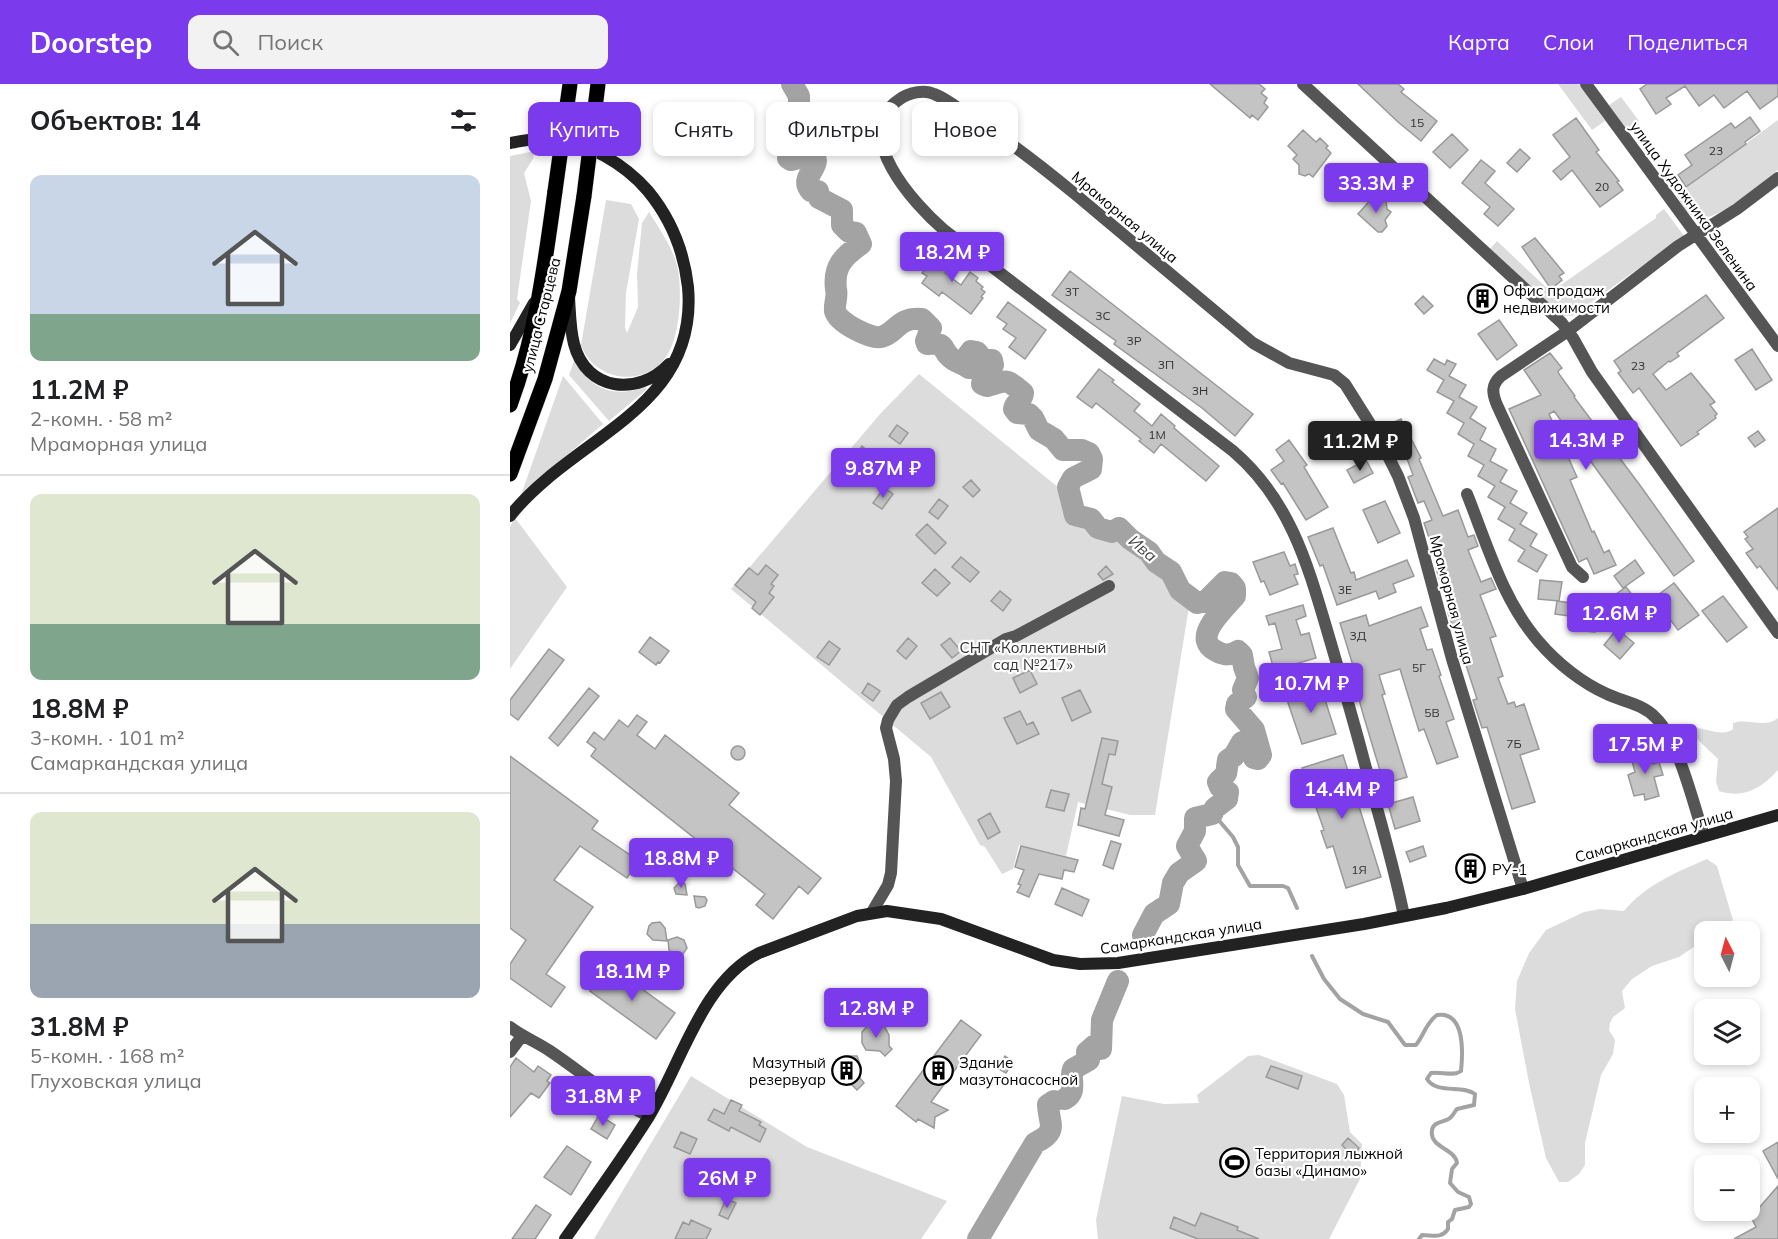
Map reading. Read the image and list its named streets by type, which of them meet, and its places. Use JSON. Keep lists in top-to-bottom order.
{
  "streets": {
    "main road": ["улица Старцева"],
    "street": ["улица Художника Зеленина", "Мраморная улица", "Самаркандская улица"]
  },
  "crossings": [
    ["Мраморная улица", "Самаркандская улица"]
  ],
  "water": ["Ива"],
  "parks": ["СНТ «Коллективный сад №217»"],
  "places": {
    "building": [
      "Офис продаж недвижимости",
      "РУ-1",
      "Мазутный резервуар",
      "Здание мазутонасосной"
    ],
    "sports": ["Территория лыжной базы «Динамо»"]
  },
  "house_numbers": [
    "15",
    "23",
    "20",
    "3Т",
    "3С",
    "3Р",
    "3П",
    "23",
    "3Н",
    "1М",
    "3Е",
    "3Д",
    "5Г",
    "5В",
    "7Б",
    "1Я"
  ],
  "north": "top",
  "page": {
    "header": "Doorstep",
    "search": "Поиск",
    "nav": ["Карта", "Слои", "Поделиться"],
    "heading": "Объектов: 14",
    "chip": [
      "Купить",
      "Снять",
      "Фильтры",
      "Новое"
    ],
    "list": [
      {
        "name": "11.2M ₽",
        "note": "2-комн. · 58 m² · Мраморная улица"
      },
      {
        "name": "18.8M ₽",
        "note": "3-комн. · 101 m² · Самаркандская улица"
      },
      {
        "name": "31.8M ₽",
        "note": "5-комн. · 168 m² · Глуховская улица"
      }
    ],
    "price": [
      "33.3M ₽",
      "18.2M ₽",
      "14.3M ₽",
      "11.2M ₽",
      "9.87M ₽",
      "12.6M ₽",
      "10.7M ₽",
      "17.5M ₽",
      "14.4M ₽",
      "18.8M ₽",
      "18.1M ₽",
      "12.8M ₽",
      "31.8M ₽",
      "26M ₽"
    ],
    "map_buttons": ["+", "−"]
  }
}
